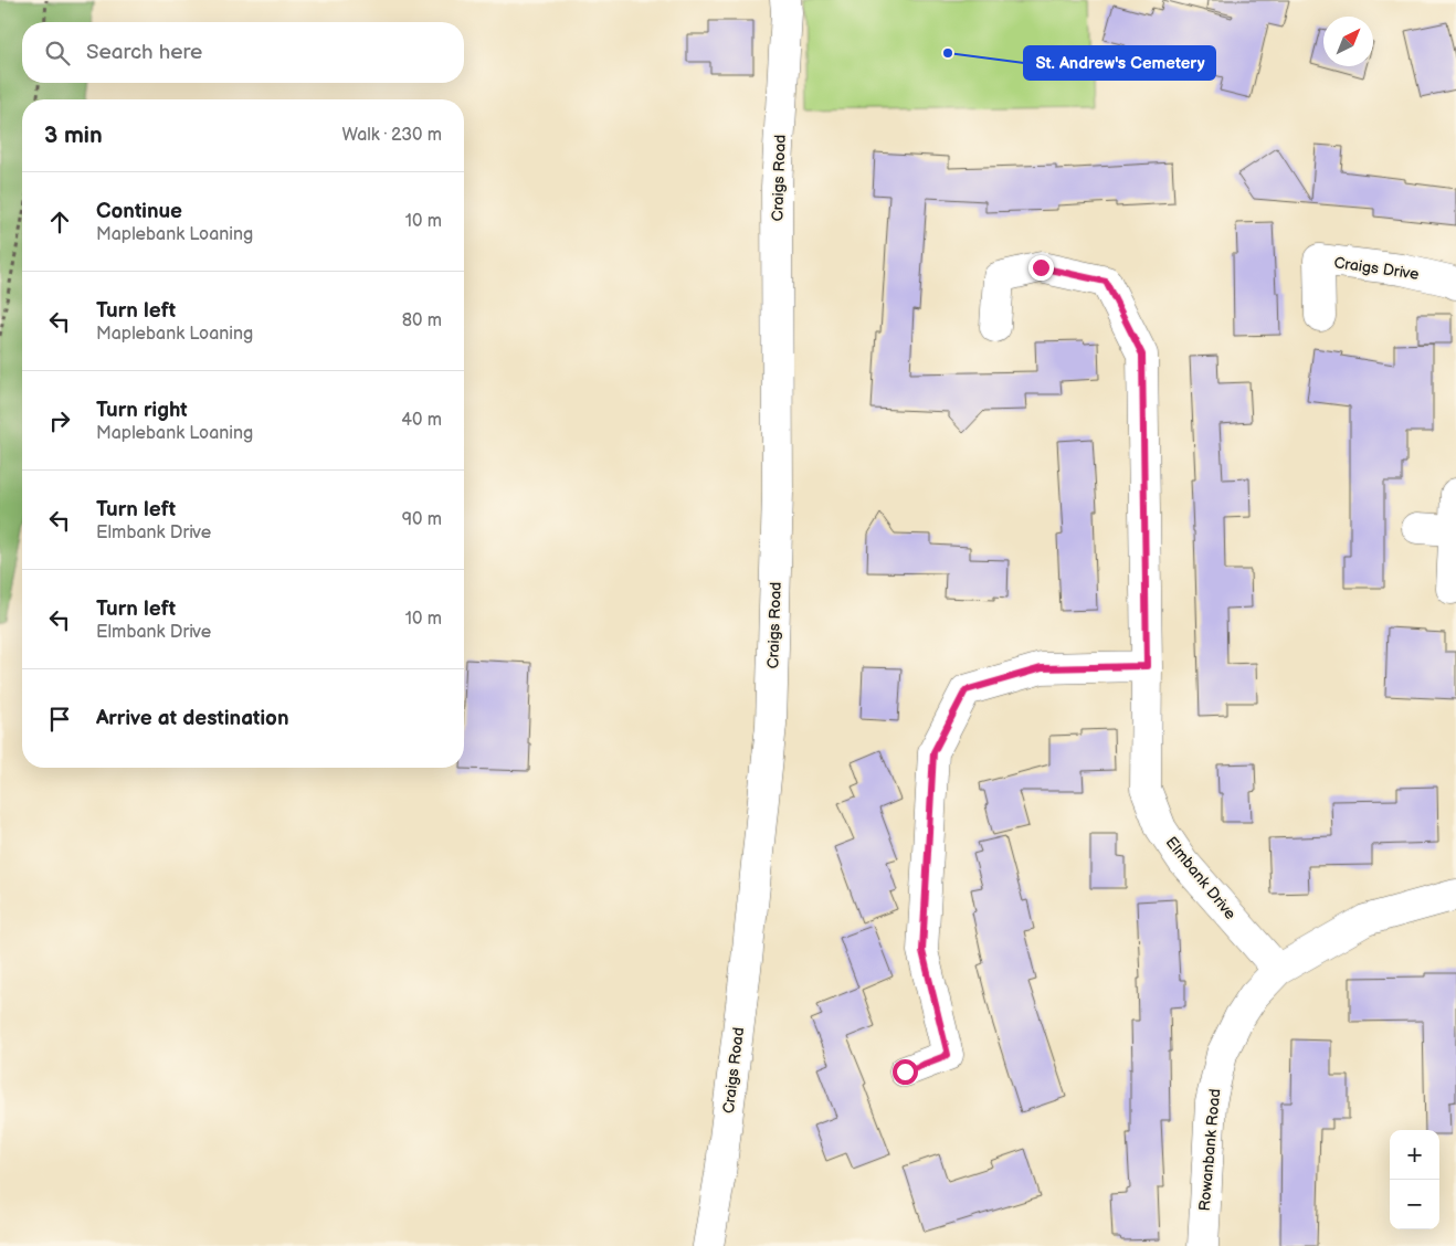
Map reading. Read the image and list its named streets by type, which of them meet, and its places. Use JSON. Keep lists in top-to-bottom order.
{
  "streets": {
    "street": [
      "Craigs Road",
      "Craigs Drive",
      "Elmbank Drive",
      "Rowanbank Road"
    ]
  },
  "crossings": [
    ["Elmbank Drive", "Rowanbank Road"]
  ],
  "places": ["St. Andrew's Cemetery"],
  "north": "top right",
  "page": {
    "search": "Search here",
    "heading": ["3 min", "Walk · 230 m"],
    "list": [
      ["Continue", "Maplebank Loaning", "10 m"],
      ["Turn left", "Maplebank Loaning", "80 m"],
      ["Turn right", "Maplebank Loaning", "40 m"],
      ["Turn left", "Elmbank Drive", "90 m"],
      ["Turn left", "Elmbank Drive", "10 m"],
      "Arrive at destination"
    ],
    "map_buttons": ["+", "−"]
  }
}
